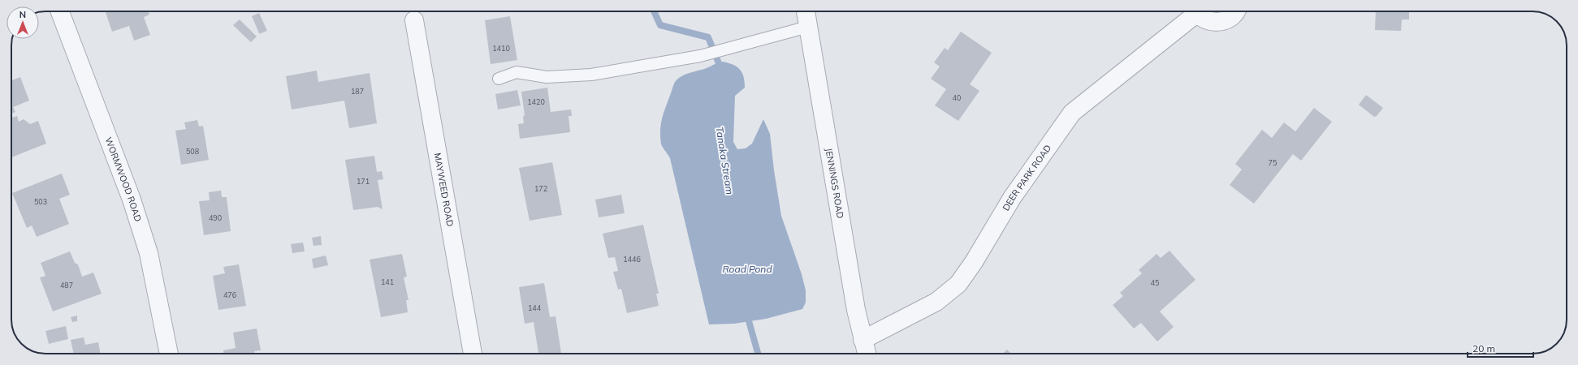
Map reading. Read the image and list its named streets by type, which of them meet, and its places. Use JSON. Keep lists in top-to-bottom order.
{
  "streets": {
    "street": [
      "DEER PARK ROAD",
      "WORMWOOD ROAD",
      "JENNINGS ROAD",
      "MAYWEED ROAD"
    ]
  },
  "crossings": [
    ["DEER PARK ROAD", "JENNINGS ROAD"]
  ],
  "water": ["Tanaka Stream", "Road Pond"],
  "house_numbers": [
    "1410",
    "187",
    "40",
    "1420",
    "508",
    "75",
    "171",
    "172",
    "503",
    "490",
    "1446",
    "141",
    "45",
    "487",
    "476",
    "144"
  ],
  "scale_bar": "20 m",
  "north": "top"
}
